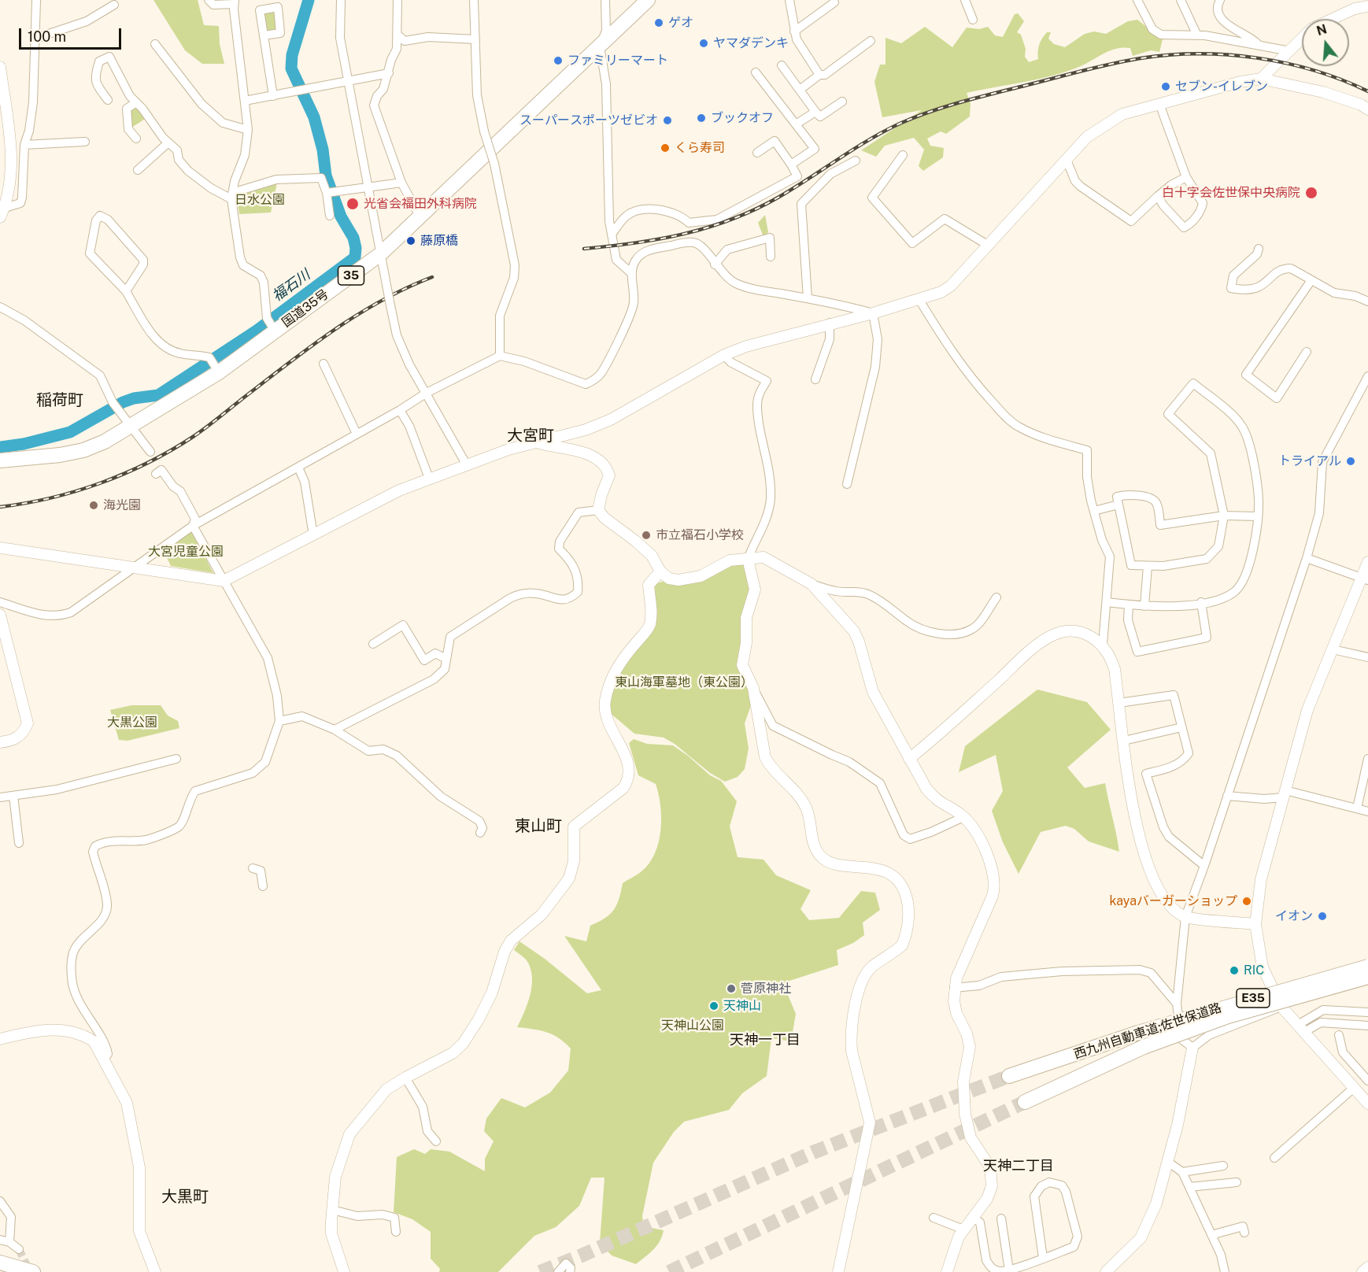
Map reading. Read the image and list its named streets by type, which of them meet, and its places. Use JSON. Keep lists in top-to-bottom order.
{
  "streets": {
    "highway": [
      "35",
      "国道35号",
      "E35",
      "西九州自動車道;佐世保道路"
    ]
  },
  "districts": [
    "稲荷町",
    "大宮町",
    "東山町",
    "天神一丁目",
    "天神二丁目",
    "大黒町"
  ],
  "water": ["福石川"],
  "parks": [
    "日水公園",
    "大宮児童公園",
    "東山海軍墓地（東公園）",
    "大黒公園",
    "天神山公園"
  ],
  "places": [
    "ゲオ",
    "ヤマダデンキ",
    "ファミリーマート",
    "セブン-イレブン",
    "ブックオフ",
    "スーパースポーツゼビオ",
    "くら寿司",
    "白十字会佐世保中央病院",
    "光省会福田外科病院",
    "藤原橋",
    "トライアル",
    "海光園",
    "市立福石小学校",
    "kayaバーガーショップ",
    "イオン",
    "RIC",
    "菅原神社",
    "天神山"
  ],
  "scale_bar": "100 m",
  "north": "top"
}
